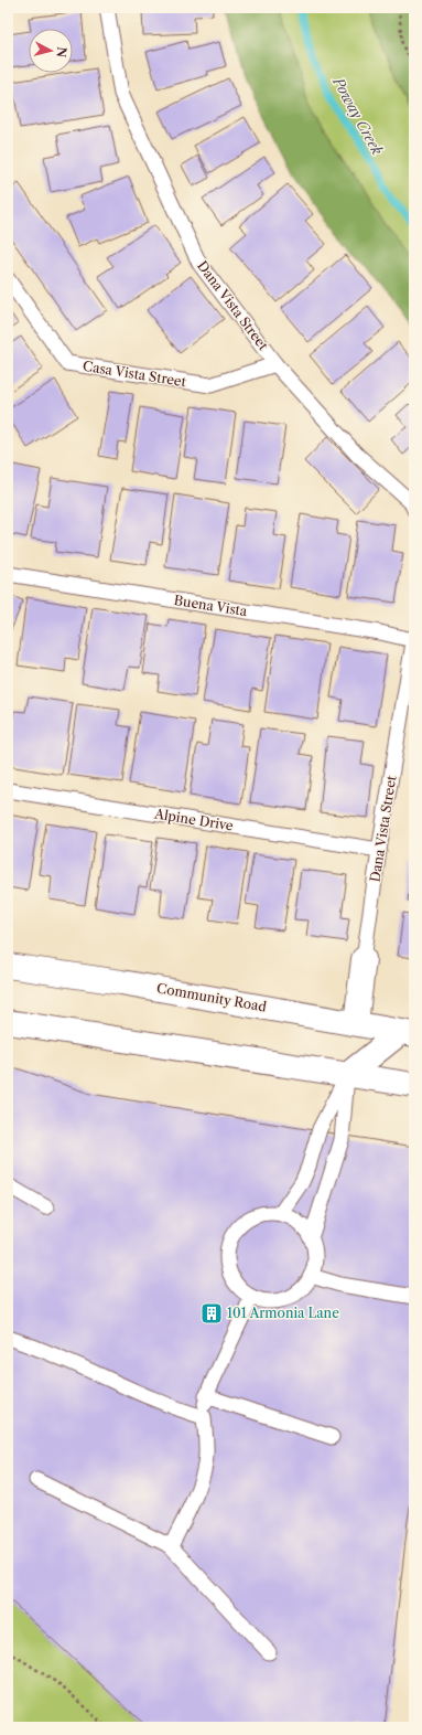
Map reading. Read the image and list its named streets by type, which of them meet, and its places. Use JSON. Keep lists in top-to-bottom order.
{
  "streets": {
    "main road": ["Dana Vista Street", "Community Road"],
    "lane": ["Casa Vista Street", "Buena Vista", "Alpine Drive"]
  },
  "crossings": [
    ["Dana Vista Street", "Casa Vista Street"],
    ["Dana Vista Street", "Buena Vista"],
    ["Dana Vista Street", "Alpine Drive"],
    ["Dana Vista Street", "Community Road"]
  ],
  "water": ["Poway Creek"],
  "places": {
    "building": ["101 Armonia Lane"]
  },
  "north": "right"
}
